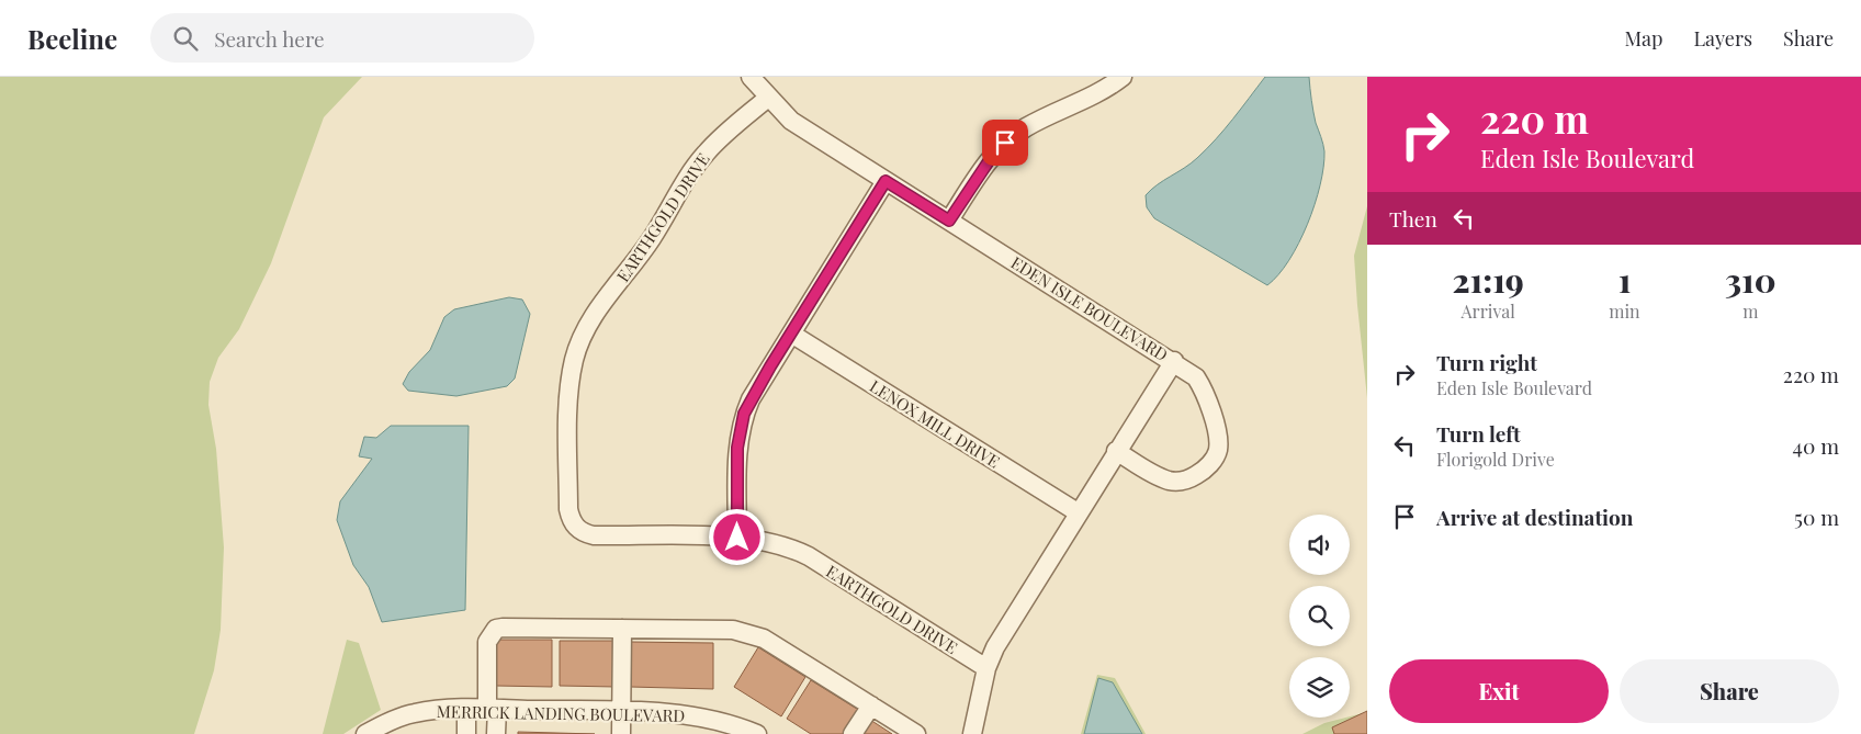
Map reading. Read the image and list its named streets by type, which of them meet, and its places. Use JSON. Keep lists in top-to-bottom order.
{
  "streets": {
    "street": [
      "EARTHGOLD DRIVE",
      "EDEN ISLE BOULEVARD",
      "LENOX MILL DRIVE",
      "MERRICK LANDING BOULEVARD"
    ]
  },
  "crossings": [
    ["EARTHGOLD DRIVE", "EDEN ISLE BOULEVARD"],
    ["EDEN ISLE BOULEVARD", "LENOX MILL DRIVE"]
  ],
  "page": {
    "header": "Beeline",
    "search": "Search here",
    "nav": ["Map", "Layers", "Share"],
    "turn": ["220 m", "Eden Isle Boulevard"],
    "then": "Then",
    "eta": [
      "21:19",
      "Arrival",
      "1",
      "min",
      "310",
      "m"
    ],
    "list": [
      {
        "name": "Turn right",
        "note": "Eden Isle Boulevard",
        "value": "220 m"
      },
      {
        "name": "Turn left",
        "note": "Florigold Drive",
        "value": "40 m"
      },
      {
        "name": "Arrive at destination",
        "value": "50 m"
      }
    ],
    "buttons": ["Exit", "Share"]
  }
}
